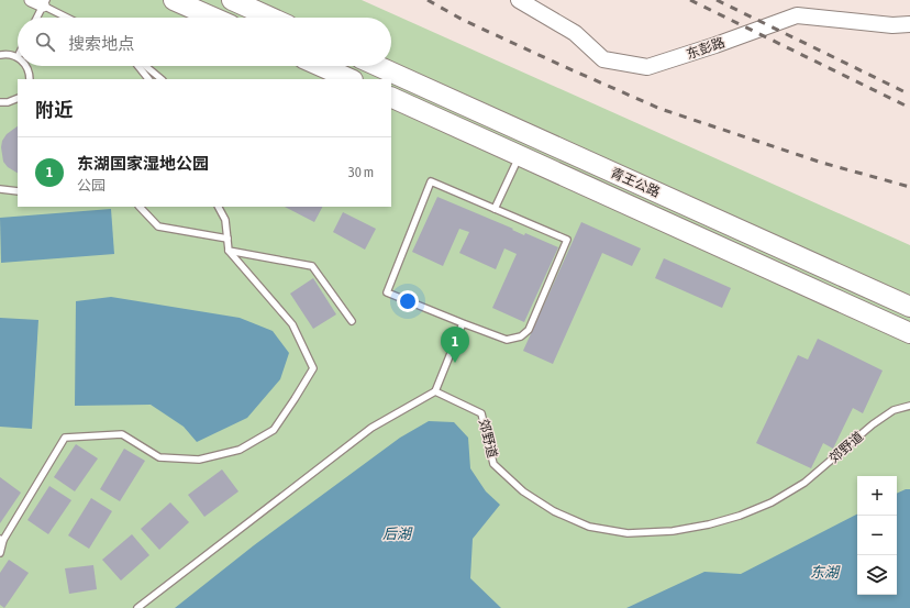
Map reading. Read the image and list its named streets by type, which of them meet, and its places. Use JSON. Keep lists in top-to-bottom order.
{
  "streets": {
    "main road": ["青王公路"],
    "street": ["东彭路"],
    "lane": ["郊野道"]
  },
  "water": ["后湖", "东湖"],
  "page": {
    "search": "搜索地点",
    "heading": "附近",
    "list": [
      {
        "mark": "1",
        "name": "东湖国家湿地公园",
        "note": "公园",
        "value": "30 m"
      }
    ],
    "pins": "1",
    "map_buttons": ["+", "−"]
  }
}
